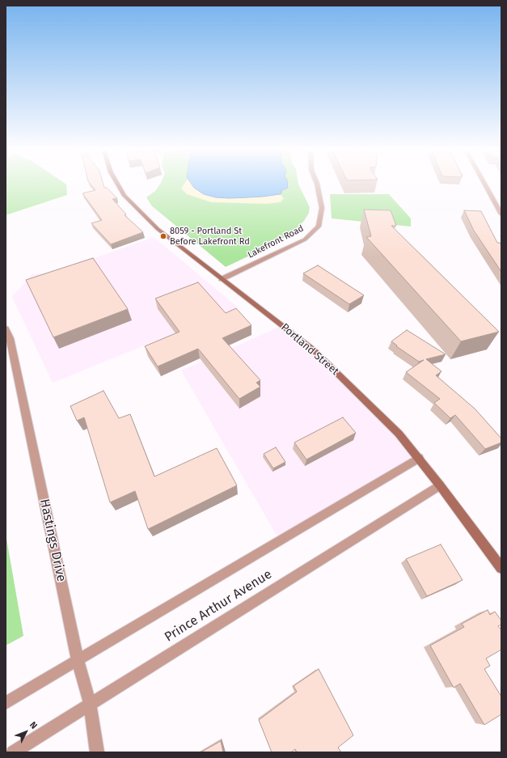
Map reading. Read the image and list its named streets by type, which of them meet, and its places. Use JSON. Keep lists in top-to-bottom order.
{
  "streets": {
    "main road": ["Portland Street"],
    "street": ["Lakefront Road", "Hastings Drive", "Prince Arthur Avenue"]
  },
  "crossings": [
    ["Lakefront Road", "Portland Street"],
    ["Portland Street", "Prince Arthur Avenue"],
    ["Hastings Drive", "Prince Arthur Avenue"]
  ],
  "places": ["8059 - Portland St Before Lakefront Rd"],
  "north": "top right"
}
